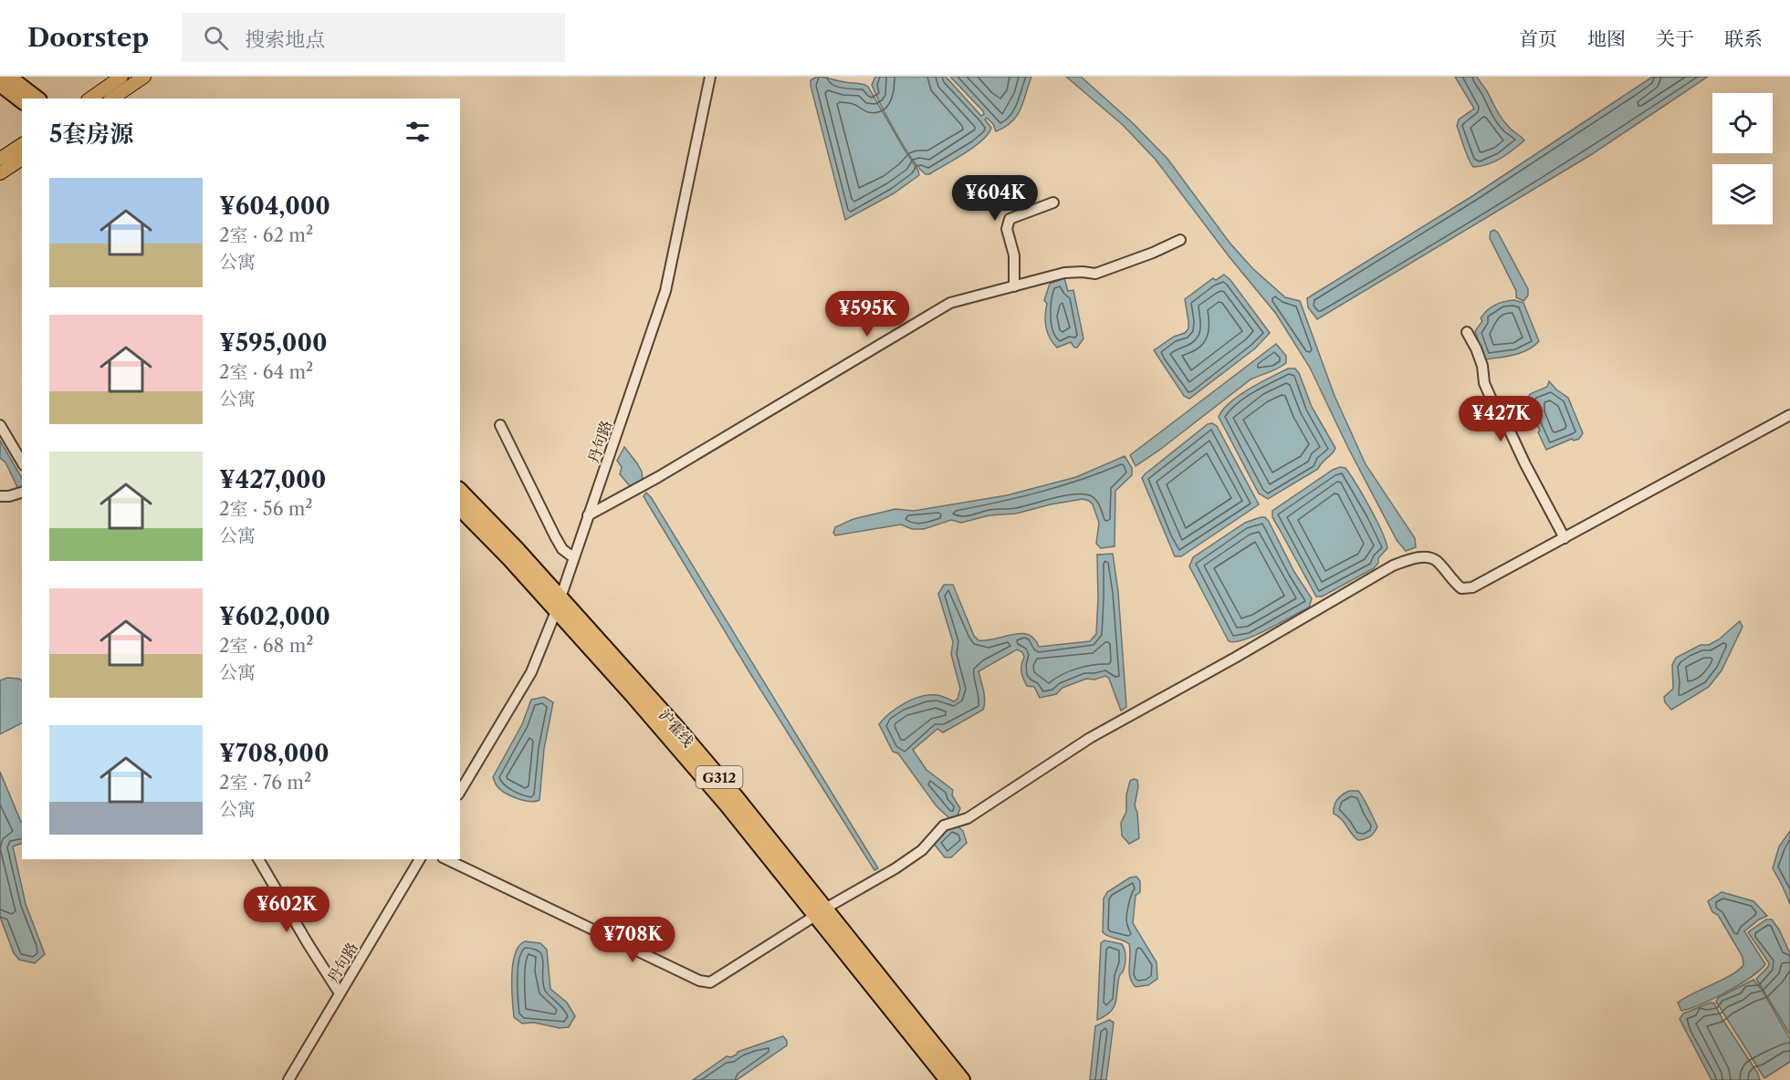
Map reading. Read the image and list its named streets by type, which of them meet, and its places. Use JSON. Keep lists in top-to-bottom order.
{
  "streets": {
    "highway": ["沪霍线", "G312"],
    "street": ["丹句路"]
  },
  "crossings": [
    ["丹句路", "沪霍线"]
  ],
  "page": {
    "header": "Doorstep",
    "search": "搜索地点",
    "nav": [
      "首页",
      "地图",
      "关于",
      "联系"
    ],
    "heading": "5套房源",
    "list": [
      {
        "name": "¥604,000",
        "note": "2室 · 62 m² · 公寓"
      },
      {
        "name": "¥595,000",
        "note": "2室 · 64 m² · 公寓"
      },
      {
        "name": "¥427,000",
        "note": "2室 · 56 m² · 公寓"
      },
      {
        "name": "¥602,000",
        "note": "2室 · 68 m² · 公寓"
      },
      {
        "name": "¥708,000",
        "note": "2室 · 76 m² · 公寓"
      }
    ],
    "price": [
      "¥604K",
      "¥595K",
      "¥427K",
      "¥602K",
      "¥708K"
    ]
  }
}
